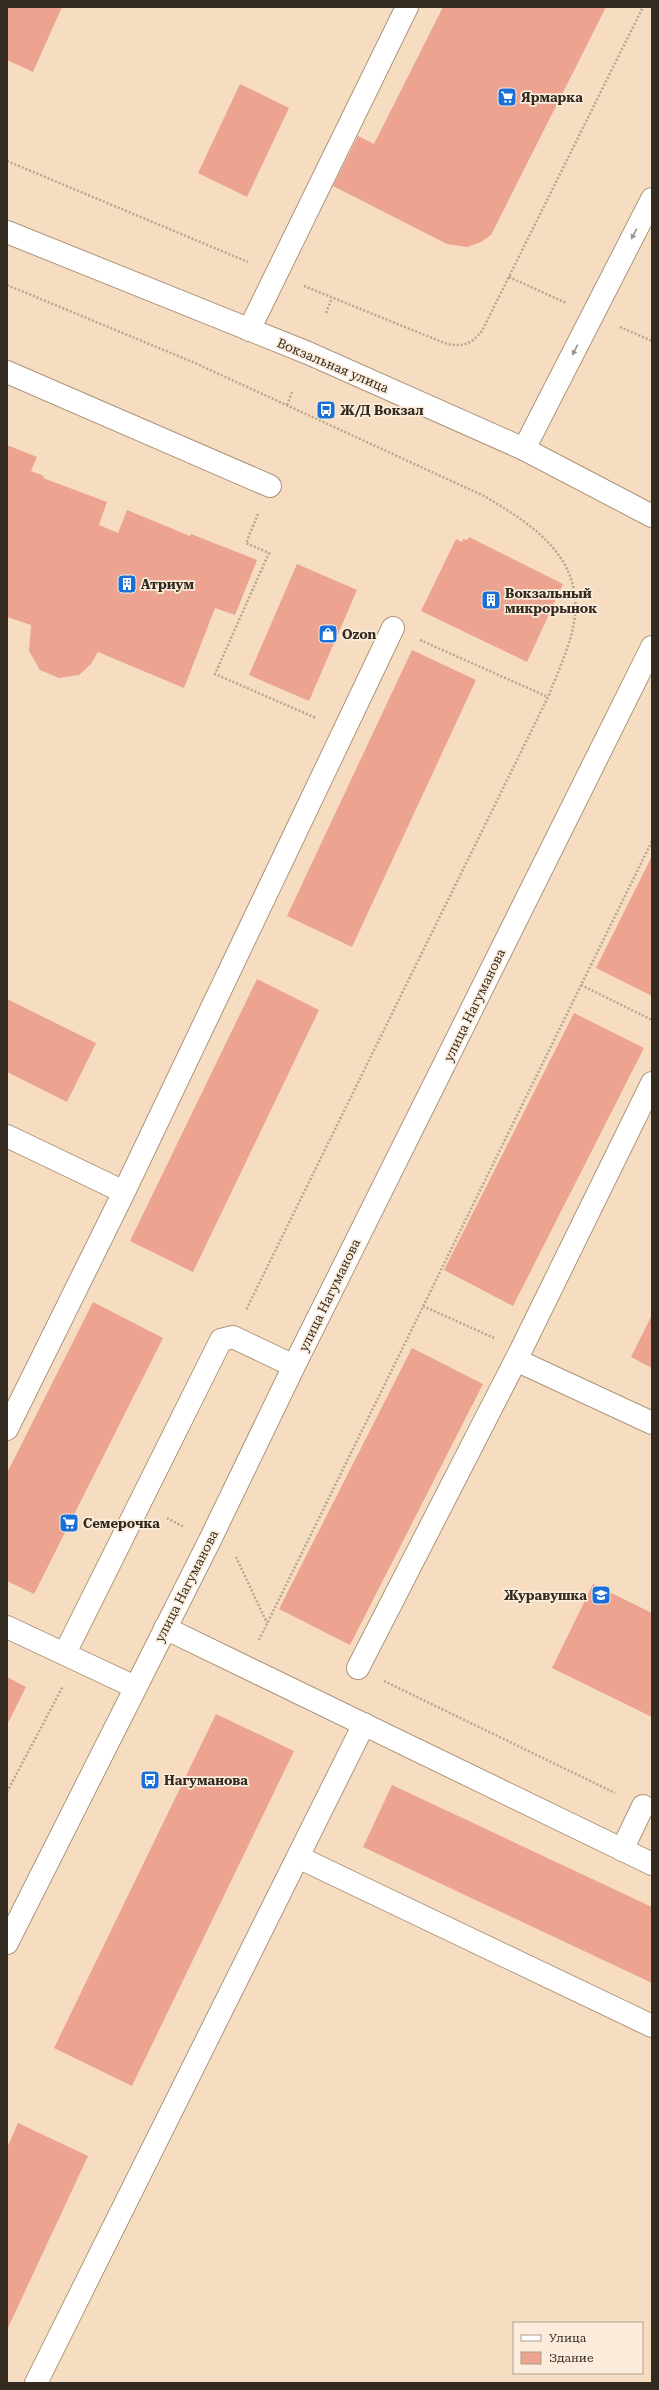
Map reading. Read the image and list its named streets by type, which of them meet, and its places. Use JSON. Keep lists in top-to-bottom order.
{
  "streets": {
    "street": ["Вокзальная улица", "улица Нагуманова"]
  },
  "places": {
    "supermarket": ["Ярмарка", "Семерочка"],
    "bus stop": ["Ж/Д Вокзал", "Нагуманова"],
    "building": ["Атриум", "Вокзальный микрорынок"],
    "shop": ["Ozon"],
    "school or university": ["Журавушка"]
  },
  "legend": ["Улица", "Здание"]
}
